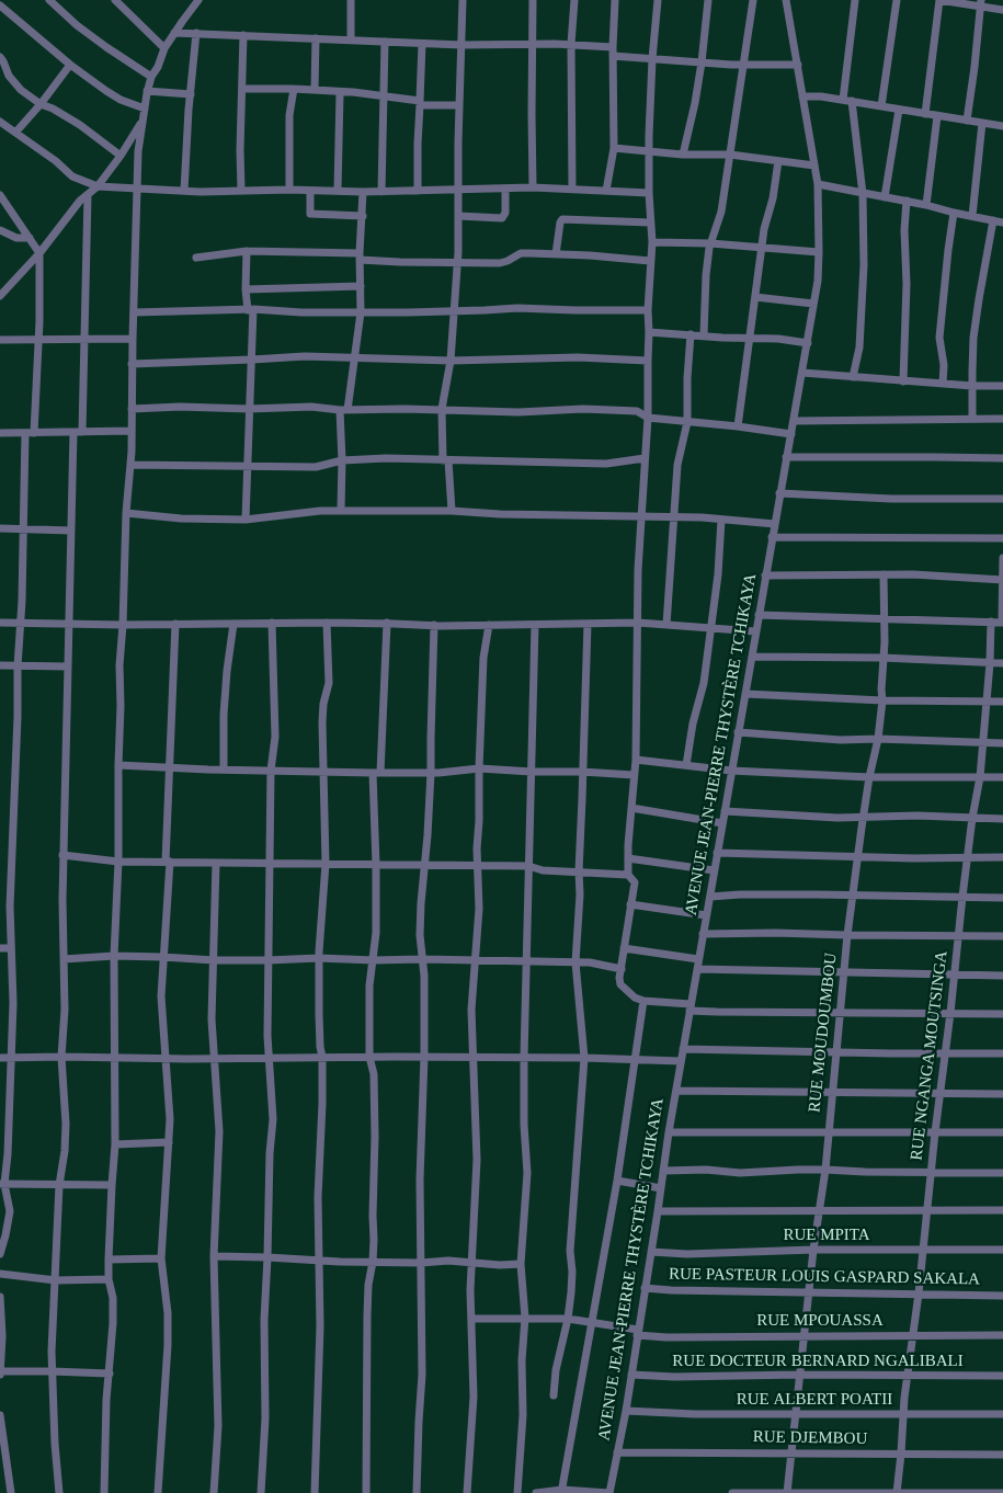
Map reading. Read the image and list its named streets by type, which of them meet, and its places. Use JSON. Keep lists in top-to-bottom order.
{
  "streets": {
    "street": [
      "AVENUE JEAN-PIERRE THYSTÈRE TCHIKAYA",
      "RUE MOUDOUMBOU",
      "RUE NGANGA MOUTSINGA",
      "RUE MPITA",
      "RUE PASTEUR LOUIS GASPARD SAKALA",
      "RUE MPOUASSA",
      "RUE DOCTEUR BERNARD NGALIBALI",
      "RUE ALBERT POATII",
      "RUE DJEMBOU"
    ]
  },
  "crossings": [
    ["AVENUE JEAN-PIERRE THYSTÈRE TCHIKAYA", "RUE MPITA"],
    ["AVENUE JEAN-PIERRE THYSTÈRE TCHIKAYA", "RUE PASTEUR LOUIS GASPARD SAKALA"],
    ["AVENUE JEAN-PIERRE THYSTÈRE TCHIKAYA", "RUE MPOUASSA"],
    ["AVENUE JEAN-PIERRE THYSTÈRE TCHIKAYA", "RUE DOCTEUR BERNARD NGALIBALI"],
    ["AVENUE JEAN-PIERRE THYSTÈRE TCHIKAYA", "RUE ALBERT POATII"],
    ["AVENUE JEAN-PIERRE THYSTÈRE TCHIKAYA", "RUE DJEMBOU"],
    ["RUE MOUDOUMBOU", "RUE MPITA"],
    ["RUE MOUDOUMBOU", "RUE PASTEUR LOUIS GASPARD SAKALA"],
    ["RUE MOUDOUMBOU", "RUE MPOUASSA"],
    ["RUE MOUDOUMBOU", "RUE DOCTEUR BERNARD NGALIBALI"],
    ["RUE MOUDOUMBOU", "RUE ALBERT POATII"],
    ["RUE MOUDOUMBOU", "RUE DJEMBOU"],
    ["RUE NGANGA MOUTSINGA", "RUE MPITA"],
    ["RUE NGANGA MOUTSINGA", "RUE PASTEUR LOUIS GASPARD SAKALA"],
    ["RUE NGANGA MOUTSINGA", "RUE MPOUASSA"],
    ["RUE NGANGA MOUTSINGA", "RUE DOCTEUR BERNARD NGALIBALI"],
    ["RUE NGANGA MOUTSINGA", "RUE ALBERT POATII"],
    ["RUE NGANGA MOUTSINGA", "RUE DJEMBOU"]
  ]
}
